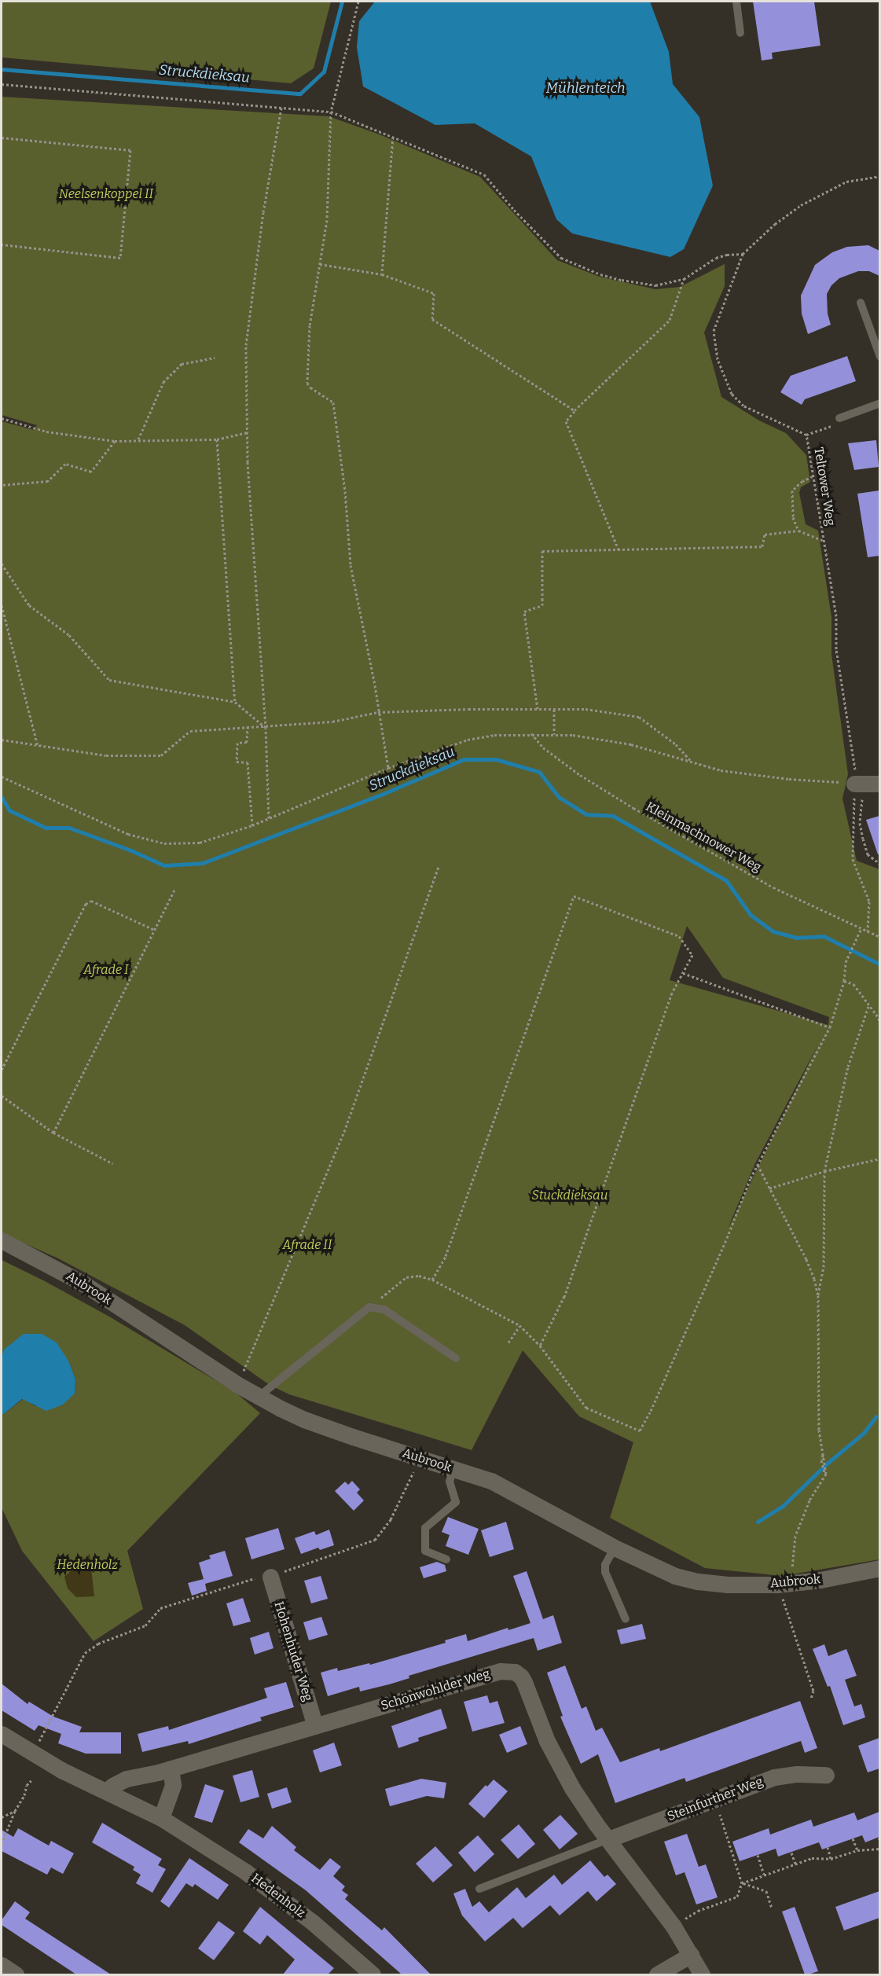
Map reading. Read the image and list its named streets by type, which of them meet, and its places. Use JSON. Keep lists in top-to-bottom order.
{
  "streets": {
    "street": [
      "Aubrook",
      "Hohenhuder Weg",
      "Schönwohlder Weg",
      "Steinfurther Weg",
      "Hedenholz"
    ],
    "path": ["Teltower Weg", "Kleinmachnower Weg"]
  },
  "crossings": [
    ["Teltower Weg", "Kleinmachnower Weg"],
    ["Hohenhuder Weg", "Schönwohlder Weg"],
    ["Schönwohlder Weg", "Steinfurther Weg"],
    ["Schönwohlder Weg", "Hedenholz"]
  ],
  "water": ["Struckdieksau", "Mühlenteich"],
  "parks": [
    "Neelsenkoppel II",
    "Afrade I",
    "Stuckdieksau",
    "Afrade II",
    "Hedenholz"
  ]
}
